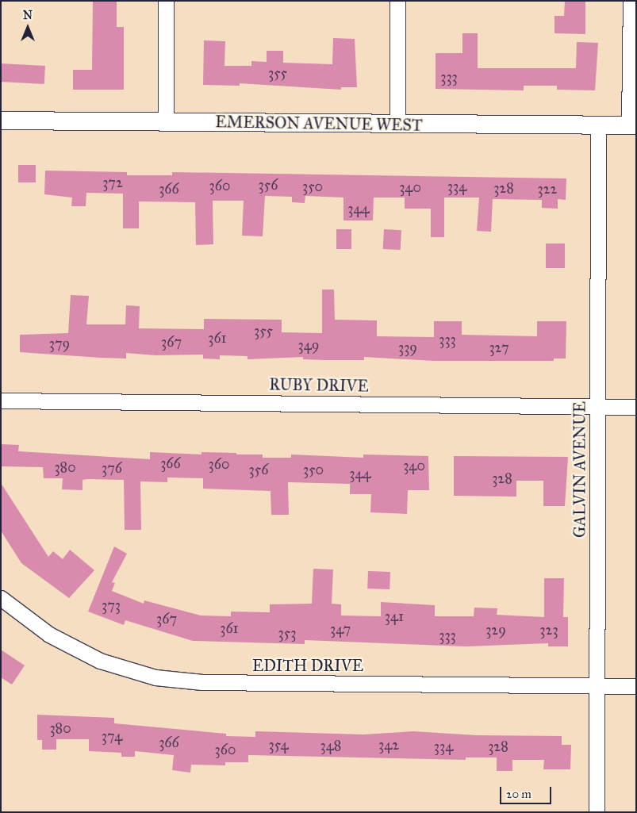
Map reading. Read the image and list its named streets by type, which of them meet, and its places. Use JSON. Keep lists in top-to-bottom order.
{
  "streets": {
    "street": [
      "EMERSON AVENUE WEST",
      "RUBY DRIVE",
      "GALVIN AVENUE",
      "EDITH DRIVE"
    ]
  },
  "crossings": [
    ["EMERSON AVENUE WEST", "GALVIN AVENUE"],
    ["RUBY DRIVE", "GALVIN AVENUE"],
    ["GALVIN AVENUE", "EDITH DRIVE"]
  ],
  "house_numbers": [
    "355",
    "333",
    "372",
    "356",
    "360",
    "350",
    "334",
    "340",
    "328",
    "366",
    "322",
    "344",
    "355",
    "361",
    "333",
    "367",
    "379",
    "349",
    "339",
    "327",
    "366",
    "360",
    "340",
    "380",
    "376",
    "356",
    "350",
    "344",
    "328",
    "373",
    "341",
    "367",
    "361",
    "347",
    "329",
    "323",
    "353",
    "333",
    "380",
    "374",
    "366",
    "354",
    "342",
    "348",
    "334",
    "328",
    "360"
  ],
  "scale_bar": "20 m",
  "north": "top"
}
